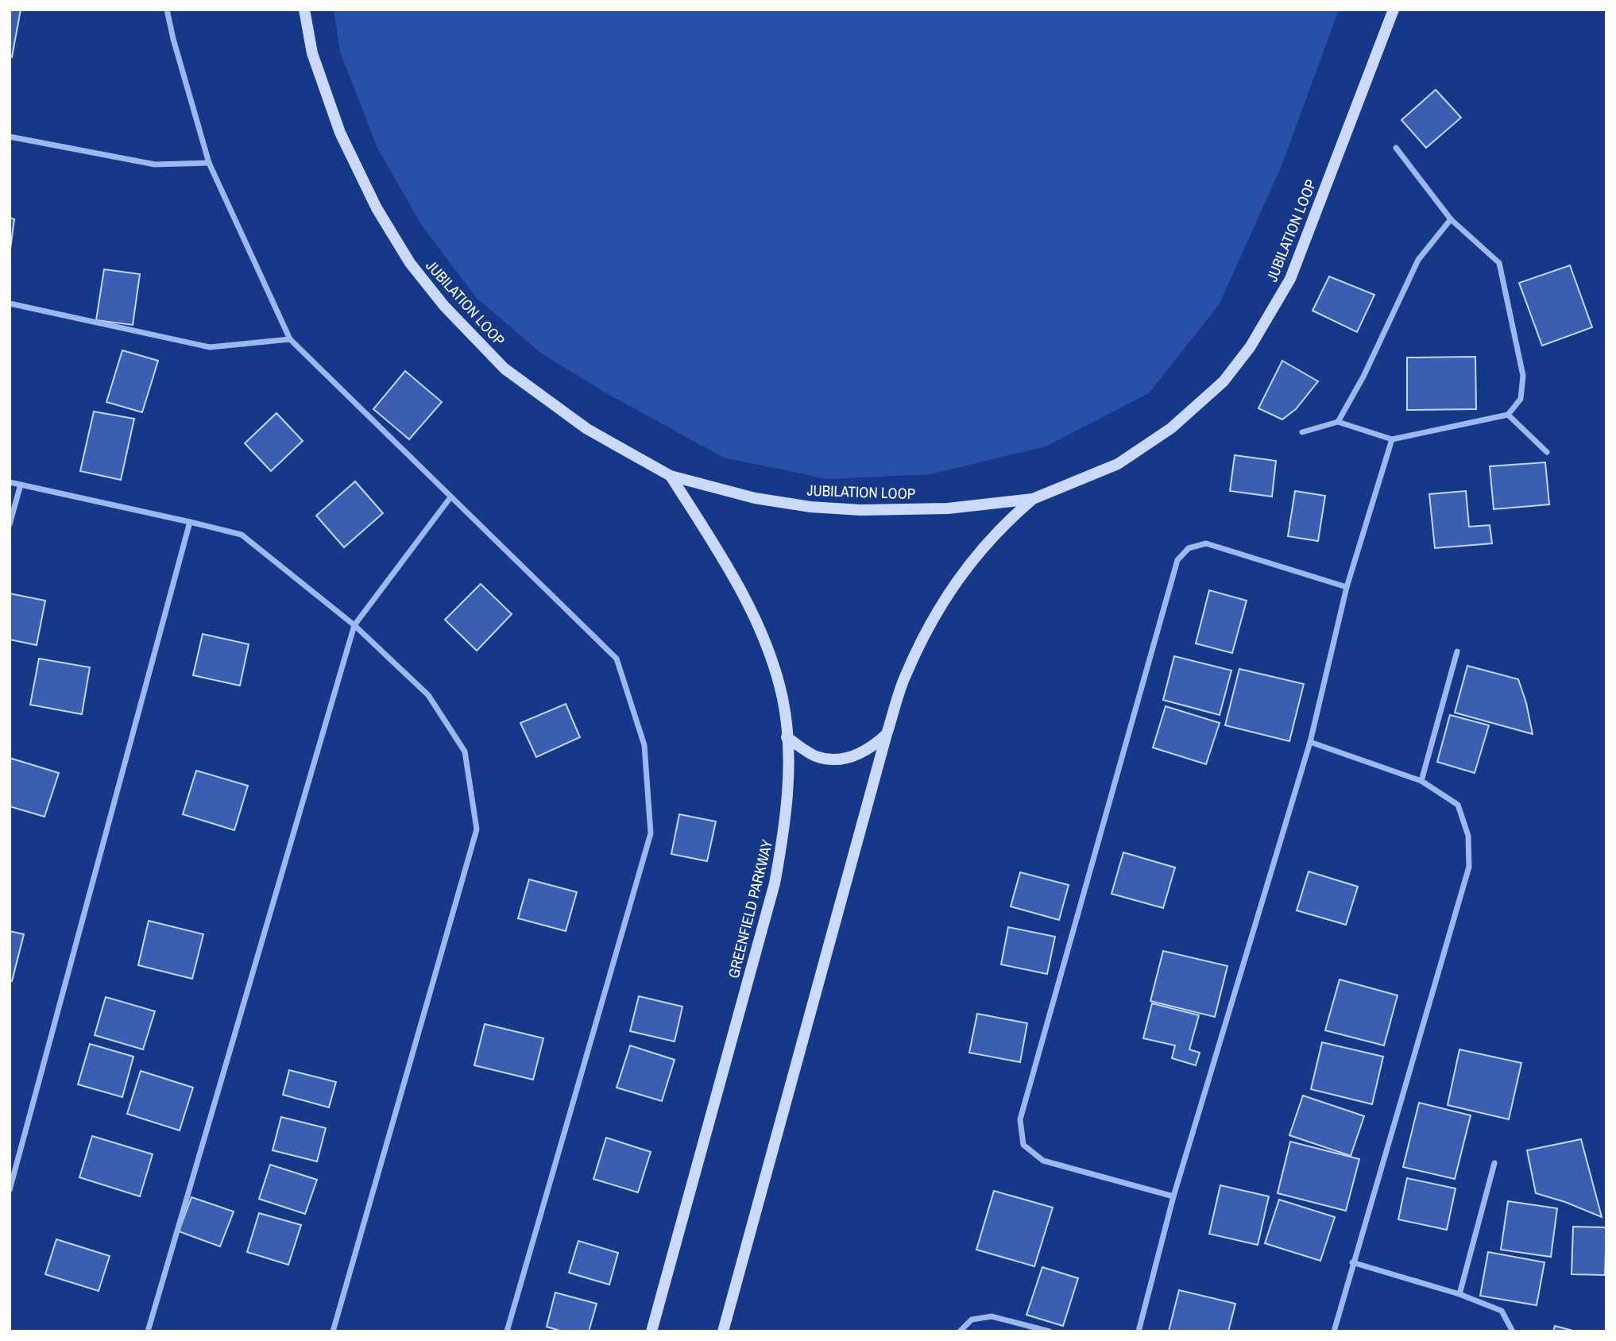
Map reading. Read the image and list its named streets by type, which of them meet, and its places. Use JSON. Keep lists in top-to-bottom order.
{
  "streets": {
    "main road": ["JUBILATION LOOP", "GREENFIELD PARKWAY"]
  },
  "crossings": [
    ["JUBILATION LOOP", "GREENFIELD PARKWAY"]
  ]
}
